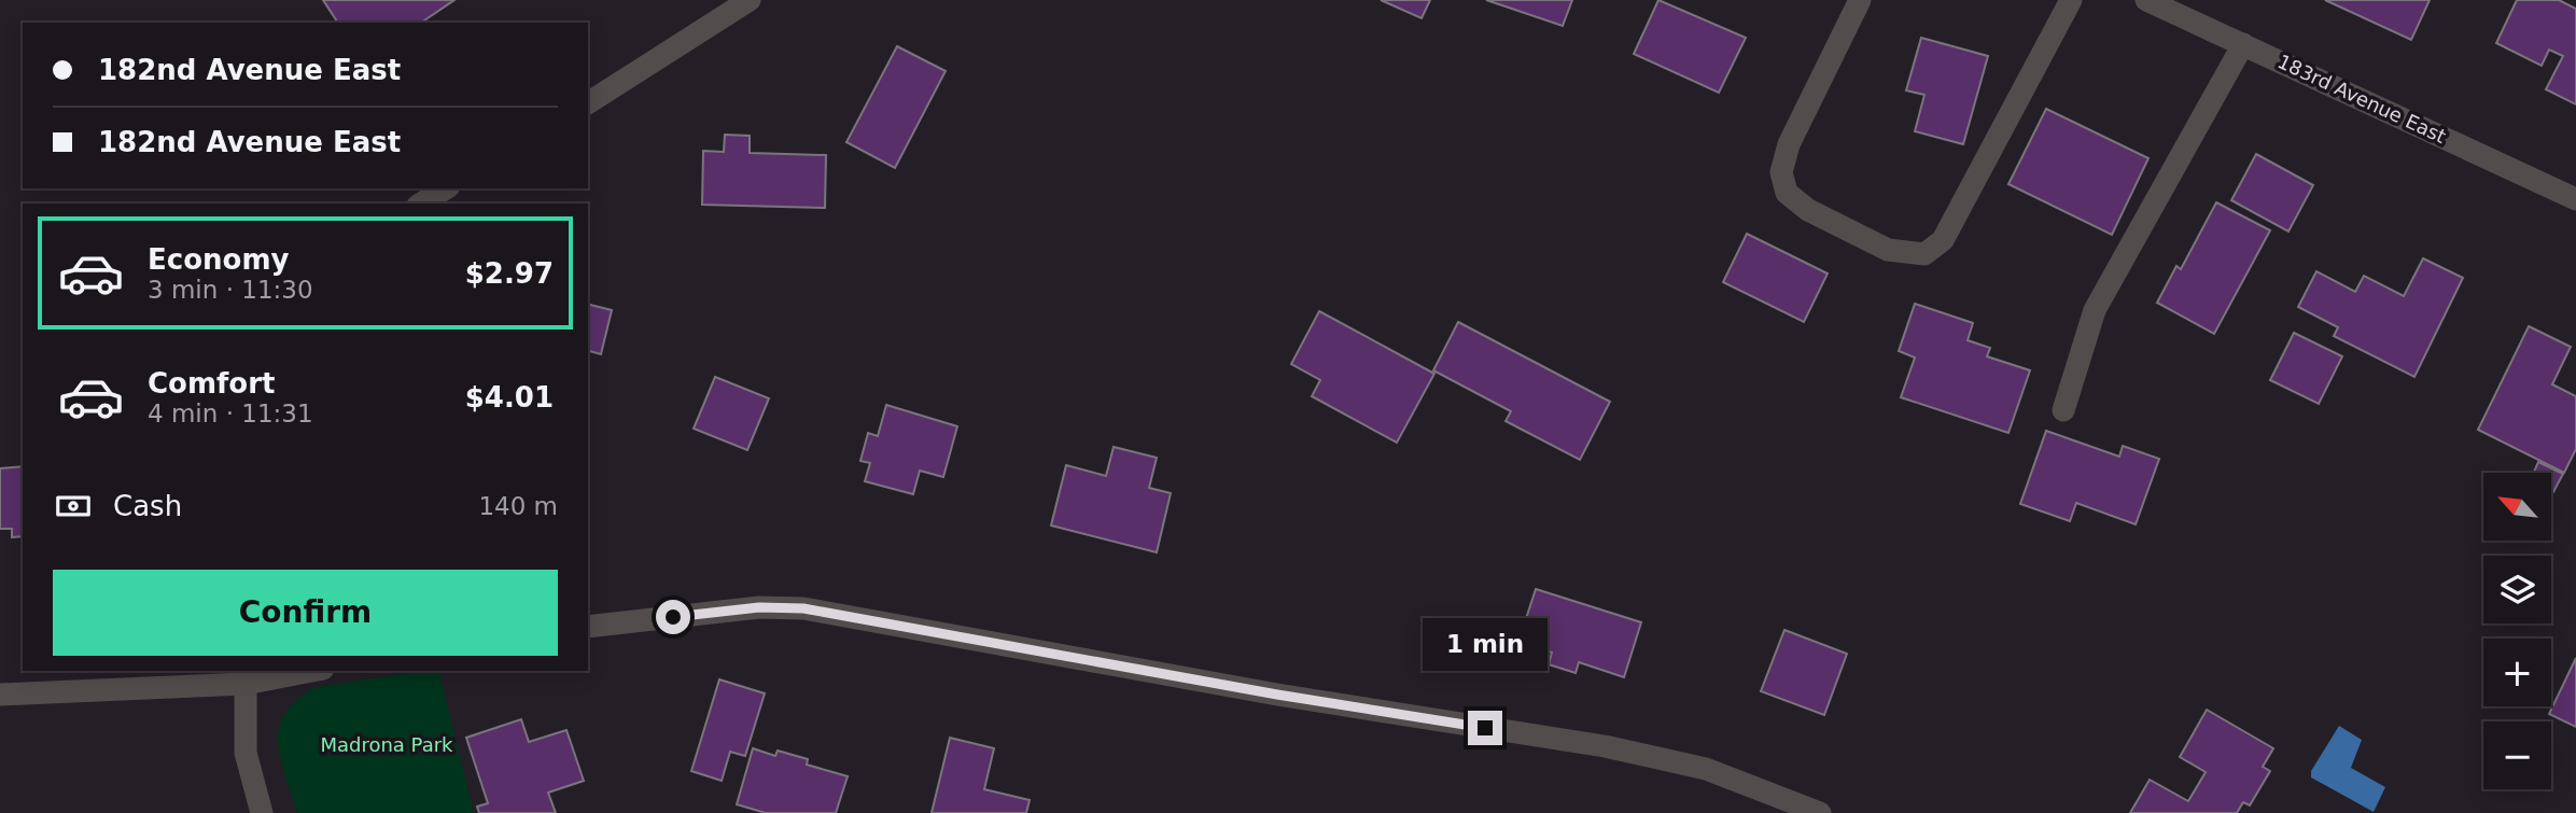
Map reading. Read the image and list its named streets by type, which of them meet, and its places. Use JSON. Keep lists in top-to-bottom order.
{
  "streets": {
    "street": ["183rd Avenue East"]
  },
  "parks": ["Madrona Park"],
  "north": "top left",
  "page": {
    "banner": ["182nd Avenue East", "182nd Avenue East"],
    "list": [
      {
        "name": "Economy",
        "note": "3 min · 11:30",
        "value": "$2.97"
      },
      {
        "name": "Comfort",
        "note": "4 min · 11:31",
        "value": "$4.01"
      }
    ],
    "pay": ["Cash", "140 m"],
    "map_buttons": ["+", "−"],
    "buttons": "Confirm",
    "bubble": "1 min"
  }
}
